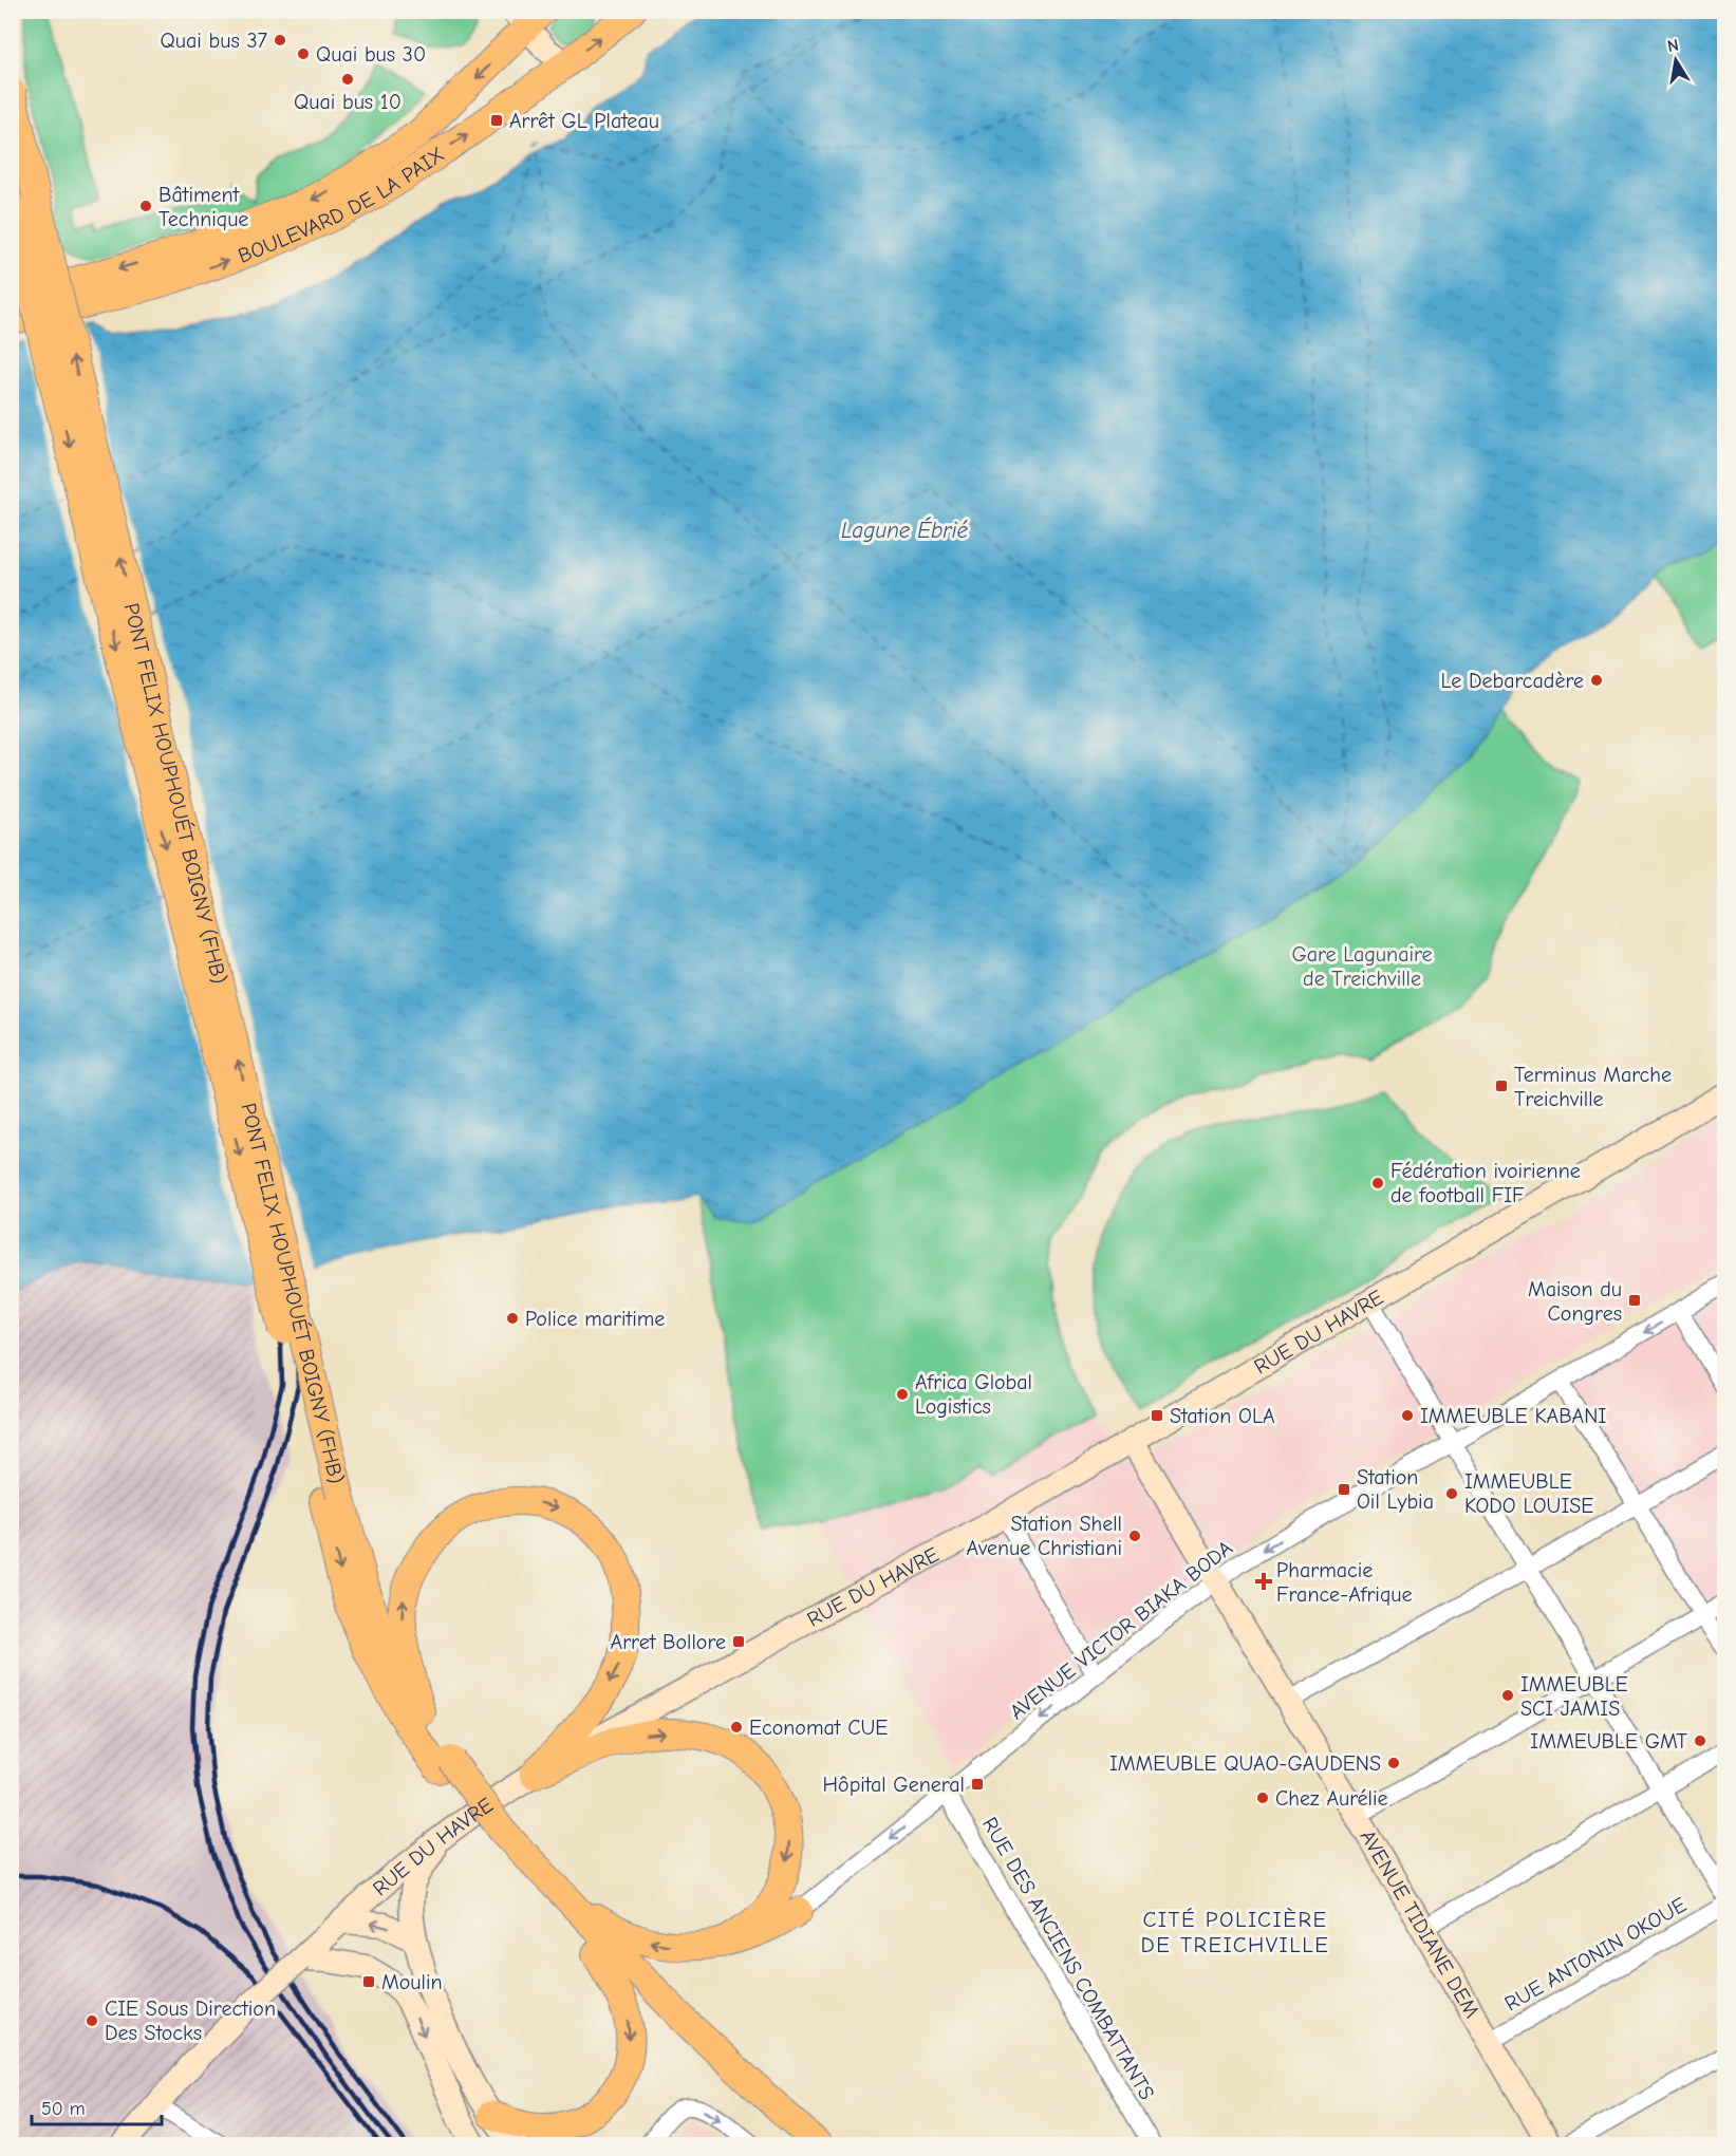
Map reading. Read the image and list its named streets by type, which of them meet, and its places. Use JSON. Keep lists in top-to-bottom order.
{
  "streets": {
    "main road": [
      "BOULEVARD DE LA PAIX",
      "PONT FELIX HOUPHOUÉT BOIGNY (FHB)",
      "RUE DU HAVRE",
      "AVENUE TIDIANE DEM"
    ],
    "street": ["AVENUE VICTOR BIAKA BODA", "RUE ANTONIN OKOUE", "RUE DES ANCIENS COMBATTANTS"]
  },
  "crossings": [
    ["RUE DU HAVRE", "AVENUE TIDIANE DEM"],
    ["AVENUE VICTOR BIAKA BODA", "AVENUE TIDIANE DEM"],
    ["AVENUE VICTOR BIAKA BODA", "RUE DES ANCIENS COMBATTANTS"],
    ["AVENUE TIDIANE DEM", "RUE ANTONIN OKOUE"]
  ],
  "districts": ["CITÉ POLICIÈRE DE TREICHVILLE"],
  "water": ["Lagune Ébrié"],
  "parks": ["Gare Lagunaire de Treichville"],
  "places": {
    "other": [
      "Quai bus 37",
      "Quai bus 30",
      "Quai bus 10",
      "Bâtiment Technique",
      "Le Debarcadère",
      "Fédération ivoirienne de football FIF",
      "Police maritime",
      "Africa Global Logistics",
      "IMMEUBLE KABANI",
      "IMMEUBLE KODO LOUISE",
      "Station Shell Avenue Christiani",
      "IMMEUBLE SCI JAMIS",
      "Economat CUE",
      "IMMEUBLE GMT",
      "IMMEUBLE QUAO-GAUDENS",
      "Chez Aurélie",
      "CIE Sous Direction Des Stocks"
    ],
    "transit": [
      "Arrêt GL Plateau",
      "Terminus Marche Treichville",
      "Maison du Congres",
      "Station OLA",
      "Station Oil Lybia",
      "Arret Bollore",
      "Hôpital General",
      "Moulin"
    ],
    "health": ["Pharmacie France-Afrique"]
  },
  "scale_bar": "50 m",
  "north": "top"
}
